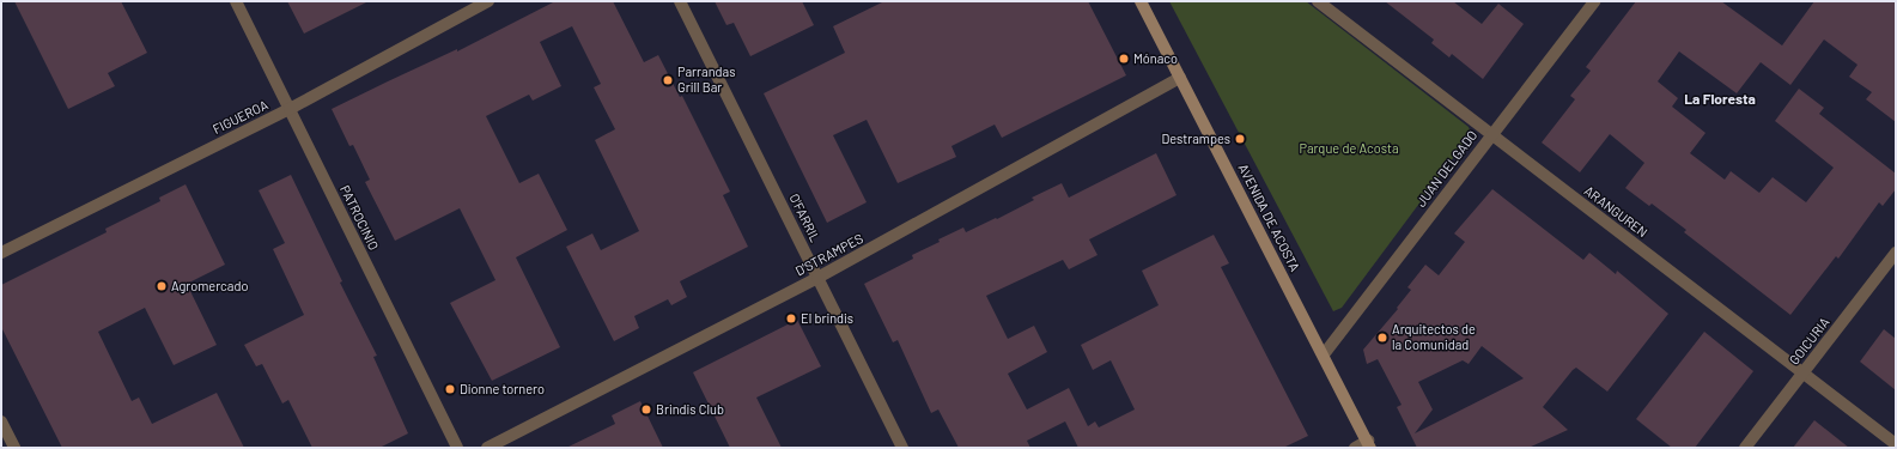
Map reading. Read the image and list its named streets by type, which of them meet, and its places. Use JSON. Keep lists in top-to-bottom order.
{
  "streets": {
    "main road": ["AVENIDA DE ACOSTA"],
    "street": [
      "FIGUEROA",
      "JUAN DELGADO",
      "ARANGUREN",
      "PATROCINIO",
      "O'FARRIL",
      "D'STRAMPES",
      "GOICURIA"
    ]
  },
  "crossings": [
    ["FIGUEROA", "PATROCINIO"],
    ["JUAN DELGADO", "ARANGUREN"],
    ["JUAN DELGADO", "AVENIDA DE ACOSTA"],
    ["ARANGUREN", "GOICURIA"],
    ["O'FARRIL", "D'STRAMPES"],
    ["AVENIDA DE ACOSTA", "D'STRAMPES"]
  ],
  "districts": ["La Floresta"],
  "parks": ["Parque de Acosta"],
  "places": [
    "Mónaco",
    "Parrandas Grill Bar",
    "Destrampes",
    "Agromercado",
    "El brindis",
    "Arquitectos de la Comunidad",
    "Dionne tornero",
    "Brindis Club"
  ]
}
